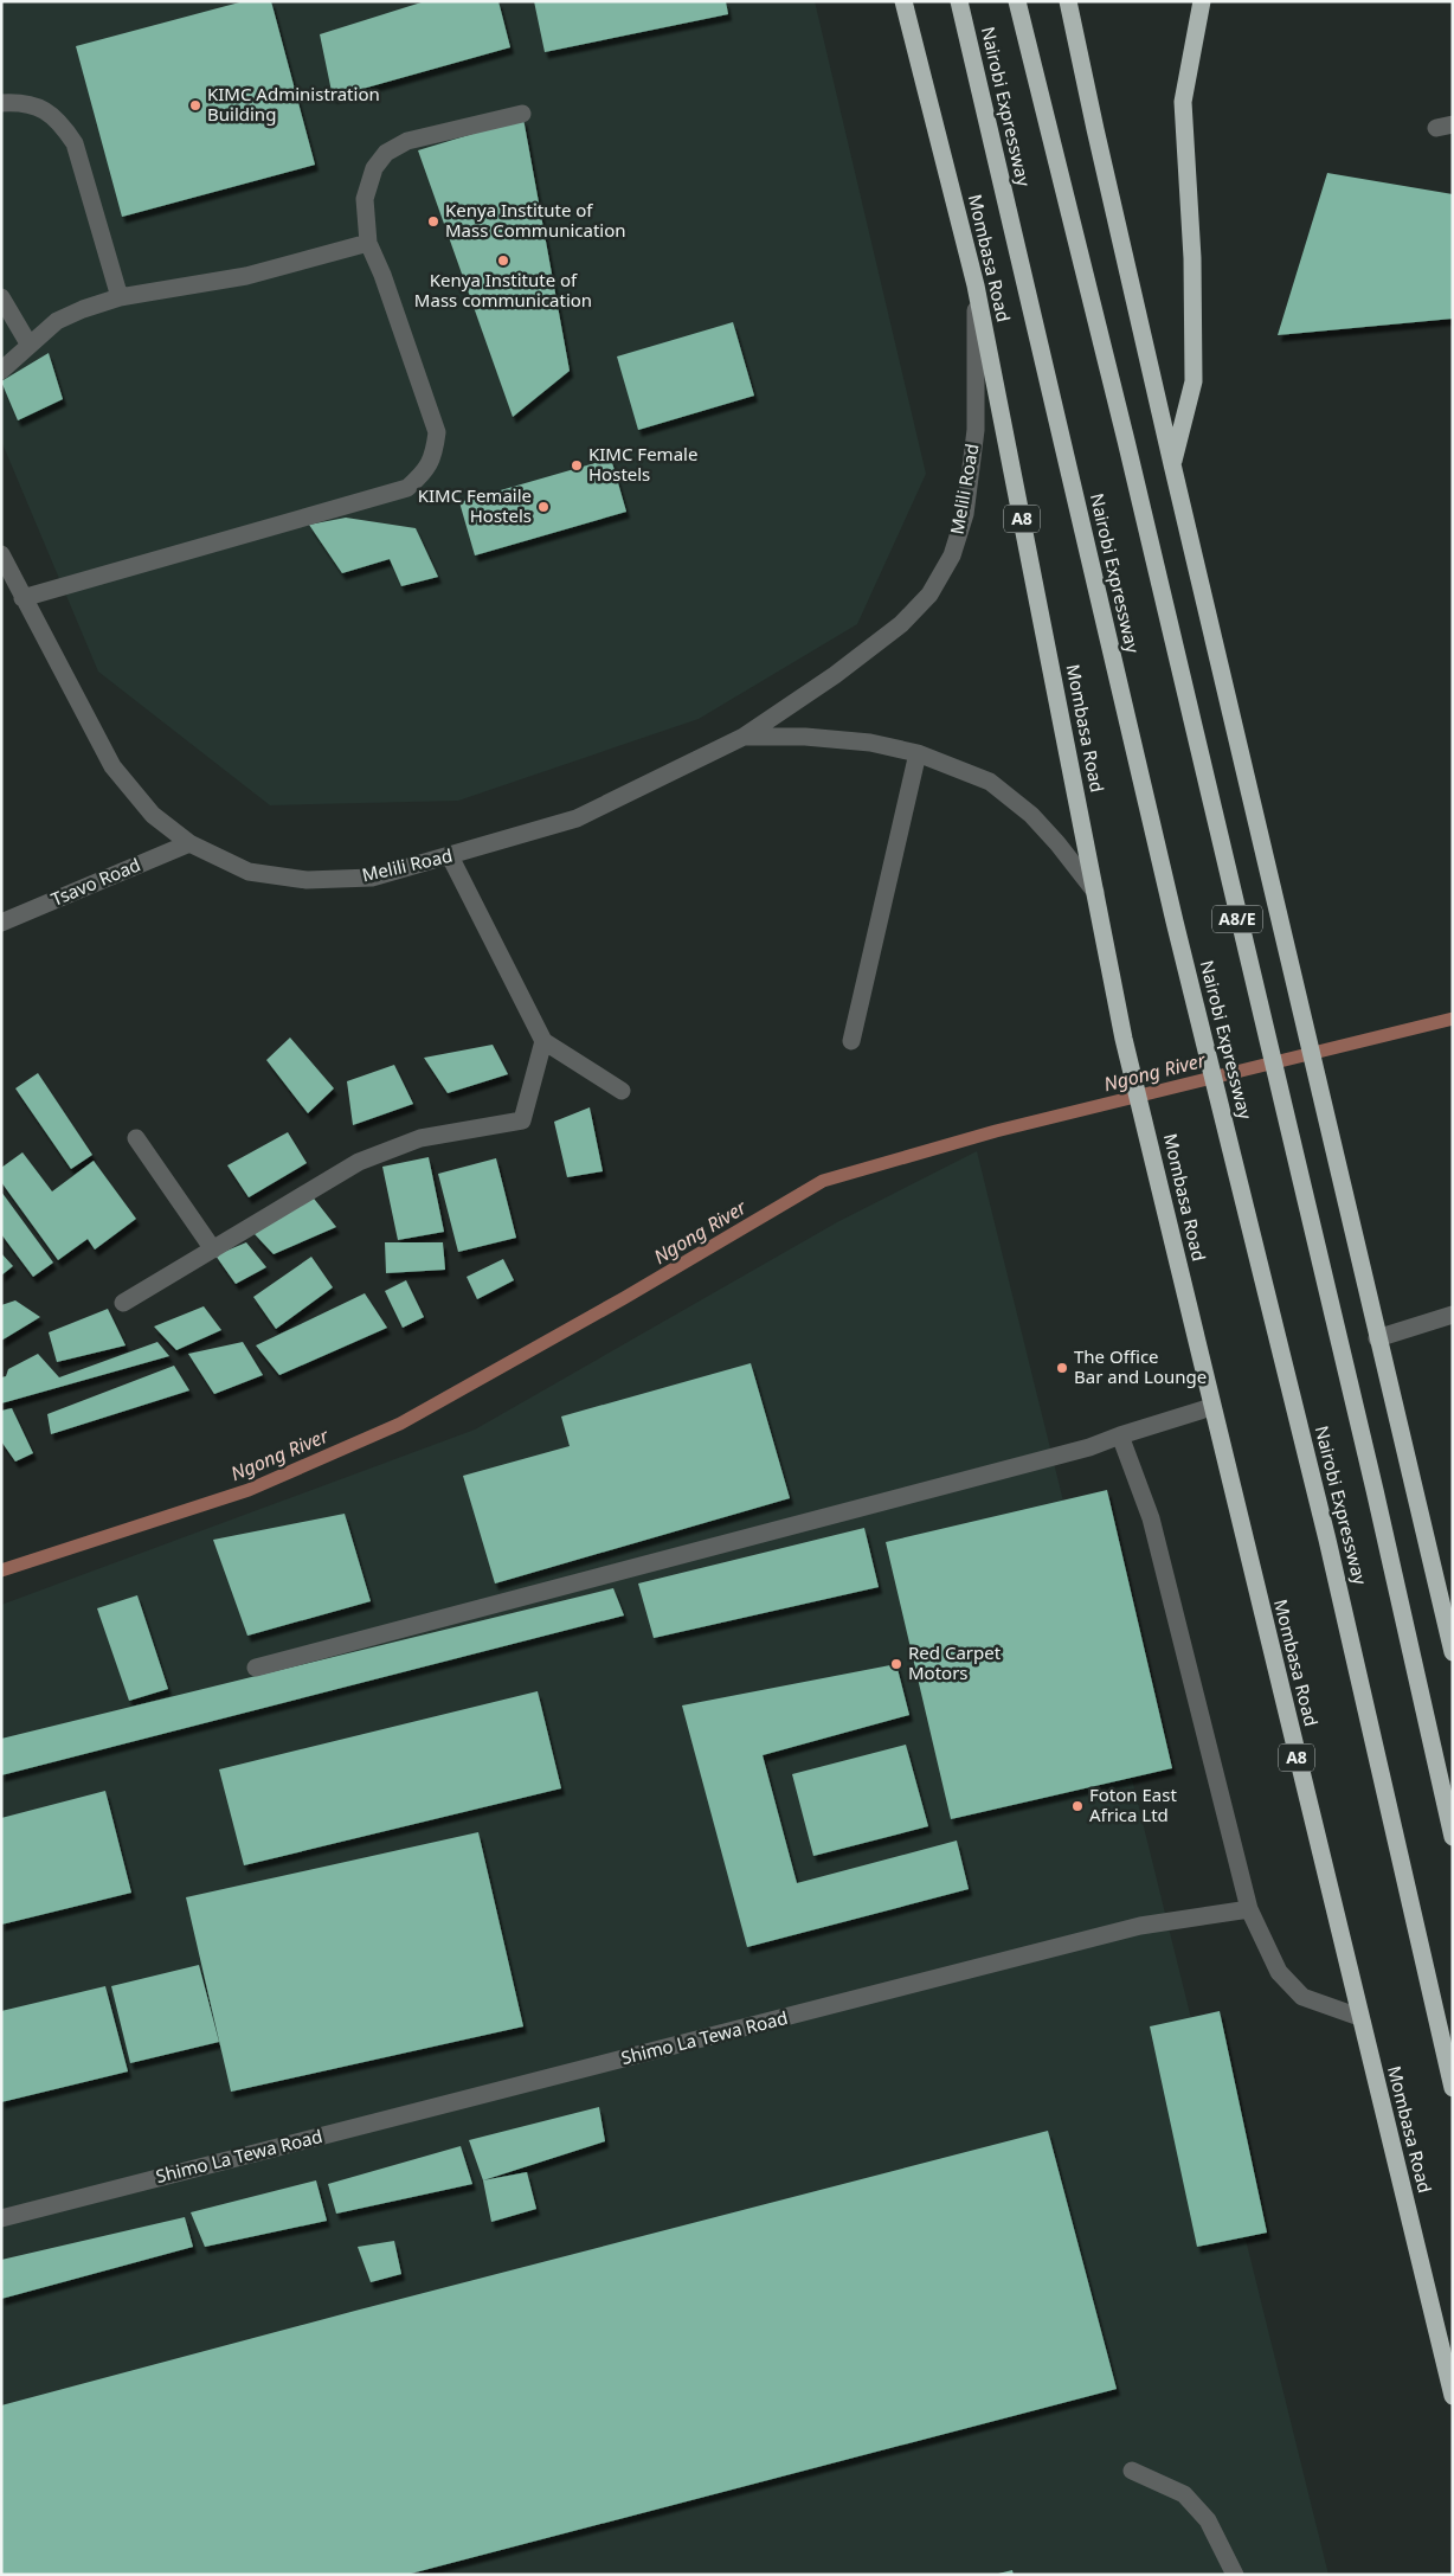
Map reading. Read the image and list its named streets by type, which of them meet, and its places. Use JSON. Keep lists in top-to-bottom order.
{
  "streets": {
    "highway": [
      "Nairobi Expressway",
      "Mombasa Road",
      "A8",
      "A8/E"
    ],
    "street": ["Melili Road", "Tsavo Road", "Shimo La Tewa Road"]
  },
  "crossings": [
    ["Mombasa Road", "Melili Road"],
    ["Melili Road", "Tsavo Road"]
  ],
  "water": ["Ngong River"],
  "places": [
    "KIMC Administration Building",
    "Kenya Institute of Mass Communication",
    "Kenya Institute of Mass communication",
    "KIMC Female Hostels",
    "KIMC Femaile Hostels",
    "The Office Bar and Lounge",
    "Red Carpet Motors",
    "Foton East Africa Ltd"
  ]
}
